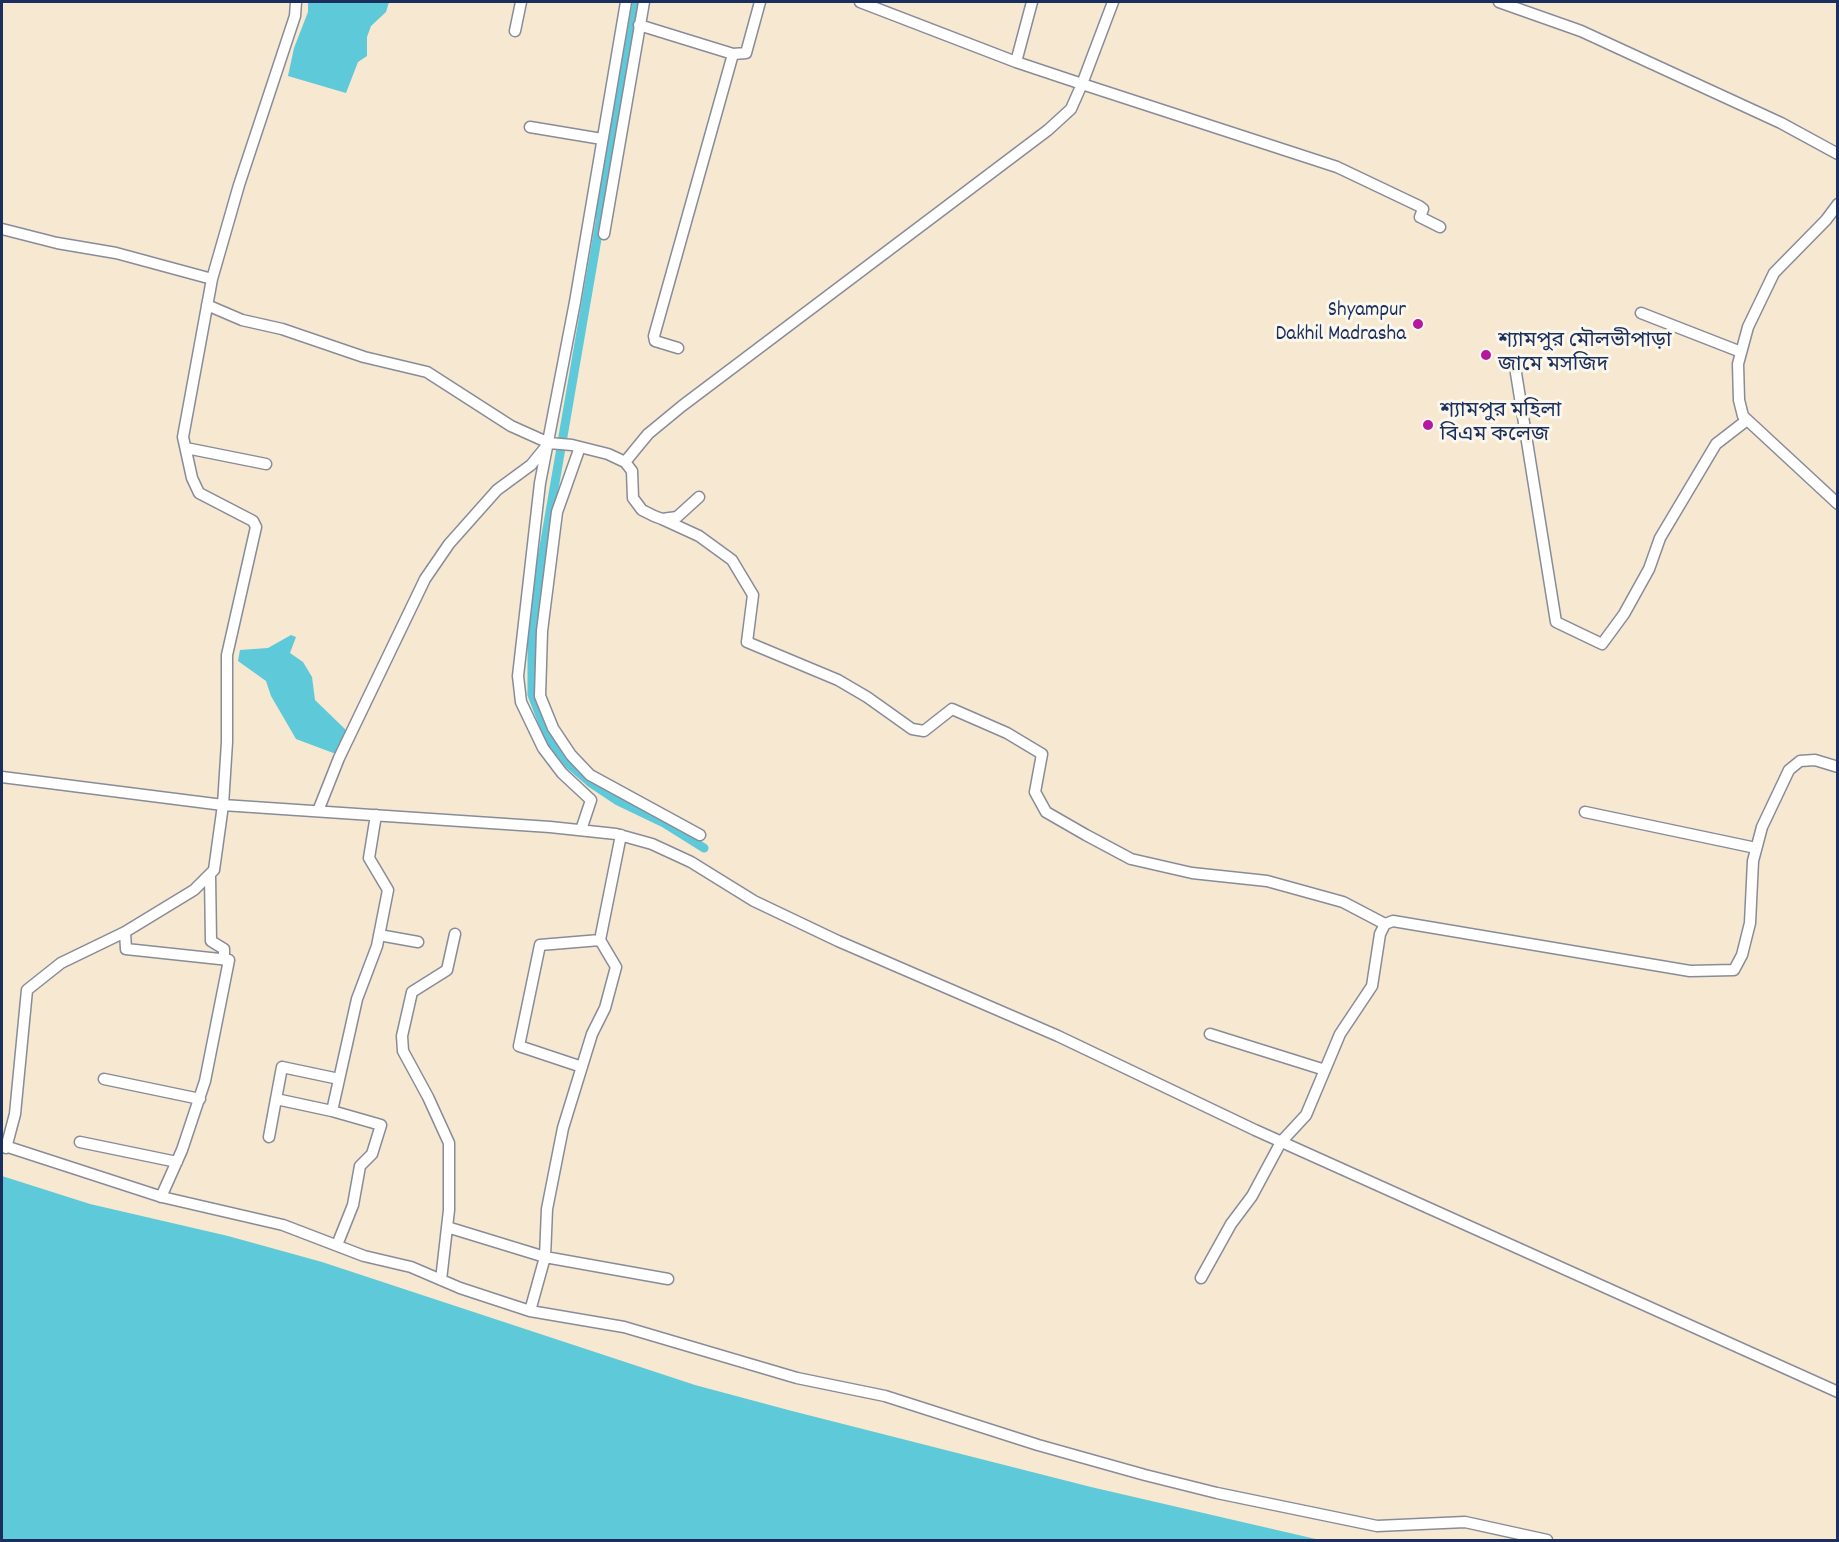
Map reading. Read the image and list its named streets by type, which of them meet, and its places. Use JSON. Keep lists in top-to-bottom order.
{
  "places": ["Shyampur Dakhil Madrasha", "শ্যামপুর মৌলভীপাড়া জামে মসজিদ", "শ্যামপুর মহিলা বিএম কলেজ"]
}
